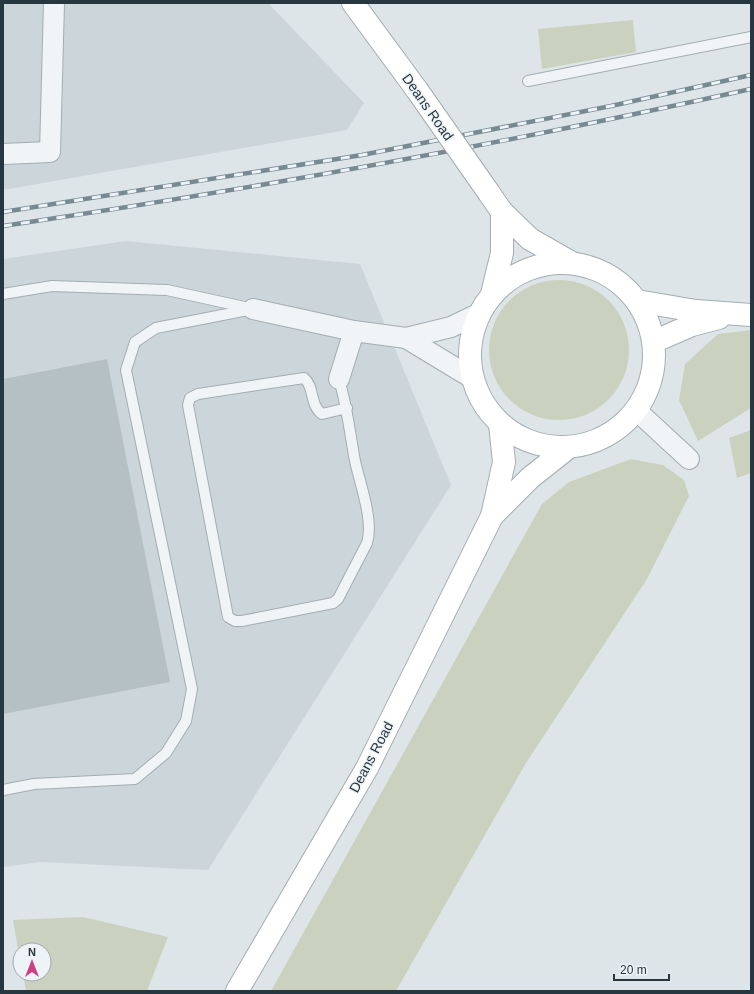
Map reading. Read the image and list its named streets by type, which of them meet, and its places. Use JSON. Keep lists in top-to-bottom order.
{
  "streets": {
    "street": ["Deans Road"]
  },
  "scale_bar": "20 m",
  "north": "top"
}
